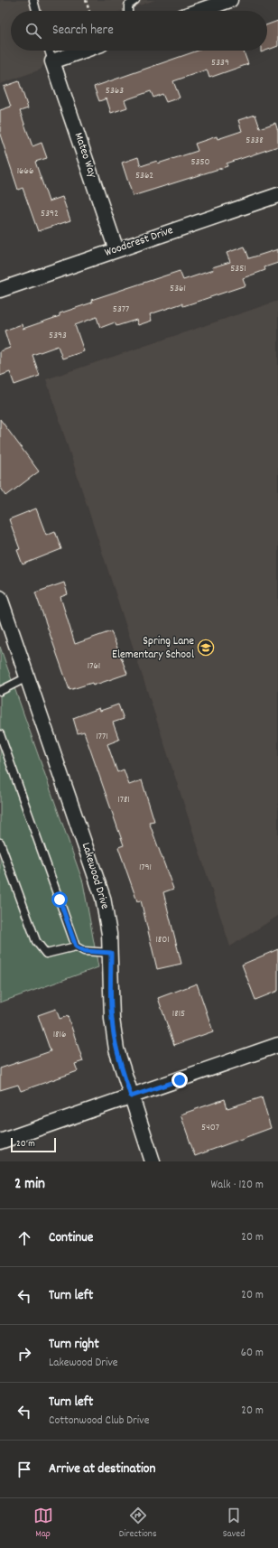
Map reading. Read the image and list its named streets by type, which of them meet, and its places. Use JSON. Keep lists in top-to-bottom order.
{
  "streets": {
    "street": ["Mateo Way", "Woodcrest Drive", "Lakewood Drive"]
  },
  "crossings": [
    ["Mateo Way", "Woodcrest Drive"]
  ],
  "places": {
    "school or university": ["Spring Lane Elementary School"]
  },
  "house_numbers": [
    "5339",
    "5363",
    "5338",
    "5350",
    "1666",
    "5362",
    "5392",
    "5351",
    "5361",
    "5377",
    "5393",
    "1761",
    "1771",
    "1781",
    "1791",
    "1801",
    "1815",
    "1816",
    "5407"
  ],
  "scale_bar": "20 m",
  "page": {
    "search": "Search here",
    "scale": "20 m",
    "heading": ["2 min", "Walk · 120 m"],
    "list": [
      ["Continue", "20 m"],
      ["Turn left", "20 m"],
      ["Turn right", "Lakewood Drive", "60 m"],
      ["Turn left", "Cottonwood Club Drive", "20 m"],
      "Arrive at destination"
    ],
    "nav": ["Map", "Directions", "Saved"]
  }
}
